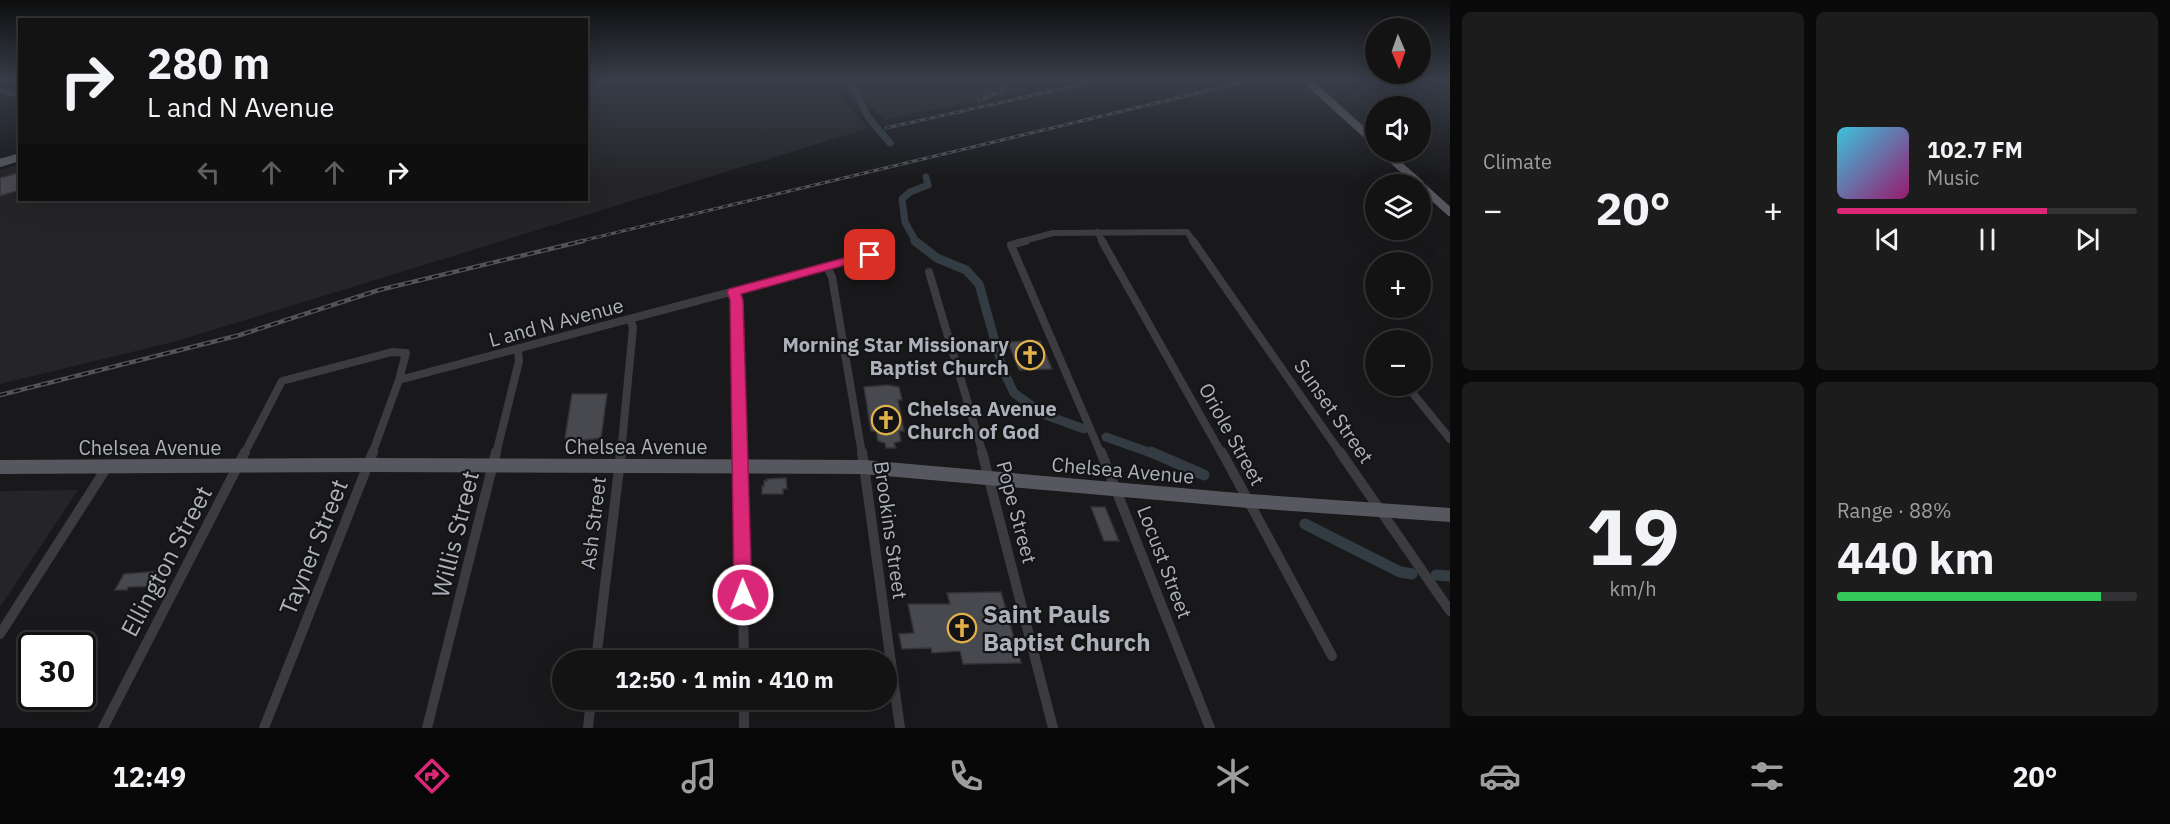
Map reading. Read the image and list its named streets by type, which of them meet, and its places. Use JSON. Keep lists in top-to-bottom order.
{
  "streets": {
    "main road": ["Chelsea Avenue"],
    "street": [
      "L and N Avenue",
      "Sunset Street",
      "Oriole Street",
      "Pope Street",
      "Ash Street",
      "Brookins Street",
      "Willis Street",
      "Tayner Street",
      "Ellington Street",
      "Locust Street"
    ]
  },
  "crossings": [
    ["L and N Avenue", "Ash Street"],
    ["L and N Avenue", "Brookins Street"],
    ["L and N Avenue", "Willis Street"],
    ["L and N Avenue", "Tayner Street"],
    ["L and N Avenue", "Ellington Street"],
    ["Sunset Street", "Oriole Street"],
    ["Sunset Street", "Chelsea Avenue"],
    ["Sunset Street", "Locust Street"],
    ["Oriole Street", "Chelsea Avenue"],
    ["Oriole Street", "Locust Street"],
    ["Chelsea Avenue", "Pope Street"],
    ["Chelsea Avenue", "Ash Street"],
    ["Chelsea Avenue", "Brookins Street"],
    ["Chelsea Avenue", "Willis Street"],
    ["Chelsea Avenue", "Tayner Street"],
    ["Chelsea Avenue", "Ellington Street"],
    ["Chelsea Avenue", "Locust Street"],
    ["Tayner Street", "Ellington Street"]
  ],
  "places": {
    "church": ["Morning Star Missionary Baptist Church", "Chelsea Avenue Church of God", "Saint Pauls Baptist Church"]
  },
  "north": "bottom",
  "page": {
    "tile": [
      "Climate",
      ["19", "km/h"],
      ["Range · 88%", "440 km"]
    ],
    "map_buttons": ["+", "−"],
    "turn": ["280 m", "L and N Avenue"],
    "song": ["102.7 FM", "Music"],
    "heat": ["−", "20°", "+"],
    "limit": "30",
    "trip": "12:50 · 1 min · 410 m",
    "tabs": ["12:49", "20°"]
  }
}
